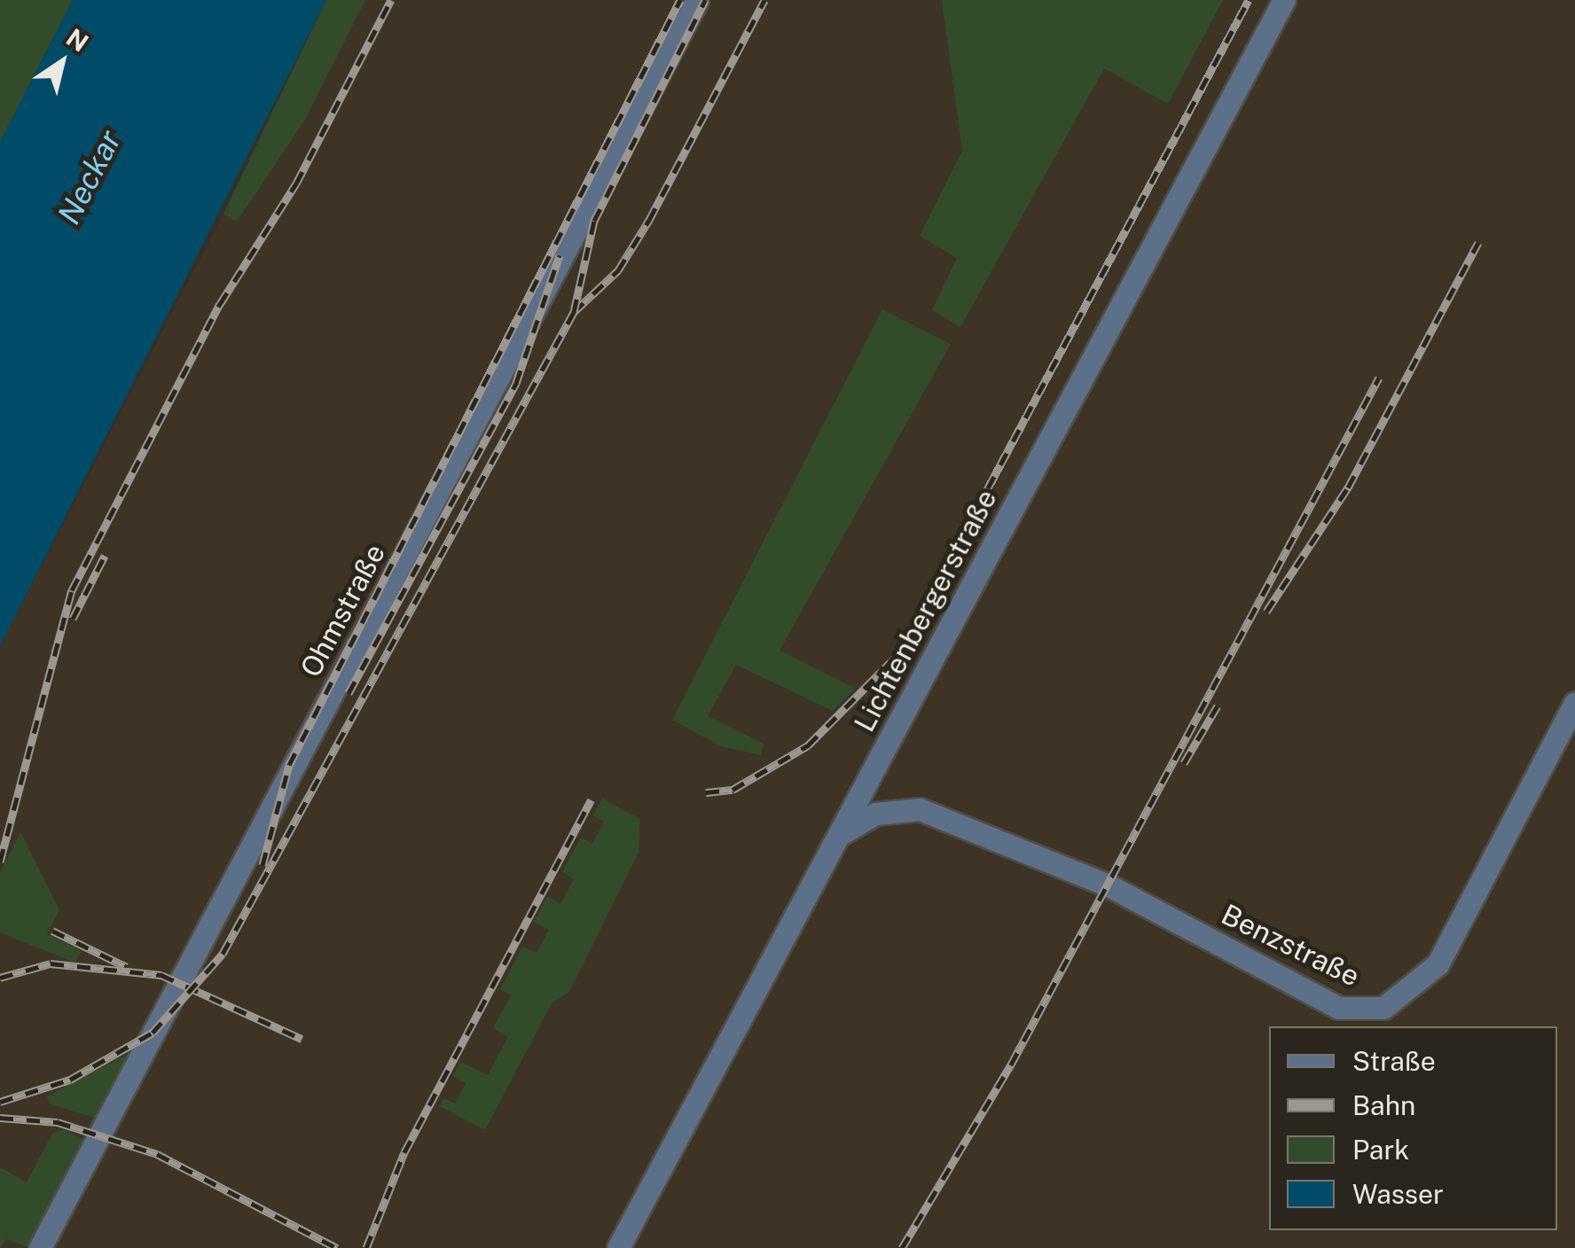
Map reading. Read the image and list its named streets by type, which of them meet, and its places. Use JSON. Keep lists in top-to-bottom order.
{
  "streets": {
    "street": ["Ohmstraße", "Lichtenbergerstraße", "Benzstraße"]
  },
  "crossings": [
    ["Lichtenbergerstraße", "Benzstraße"]
  ],
  "water": ["Neckar"],
  "legend": [
    "Straße",
    "Bahn",
    "Park",
    "Wasser"
  ],
  "north": "top right"
}
